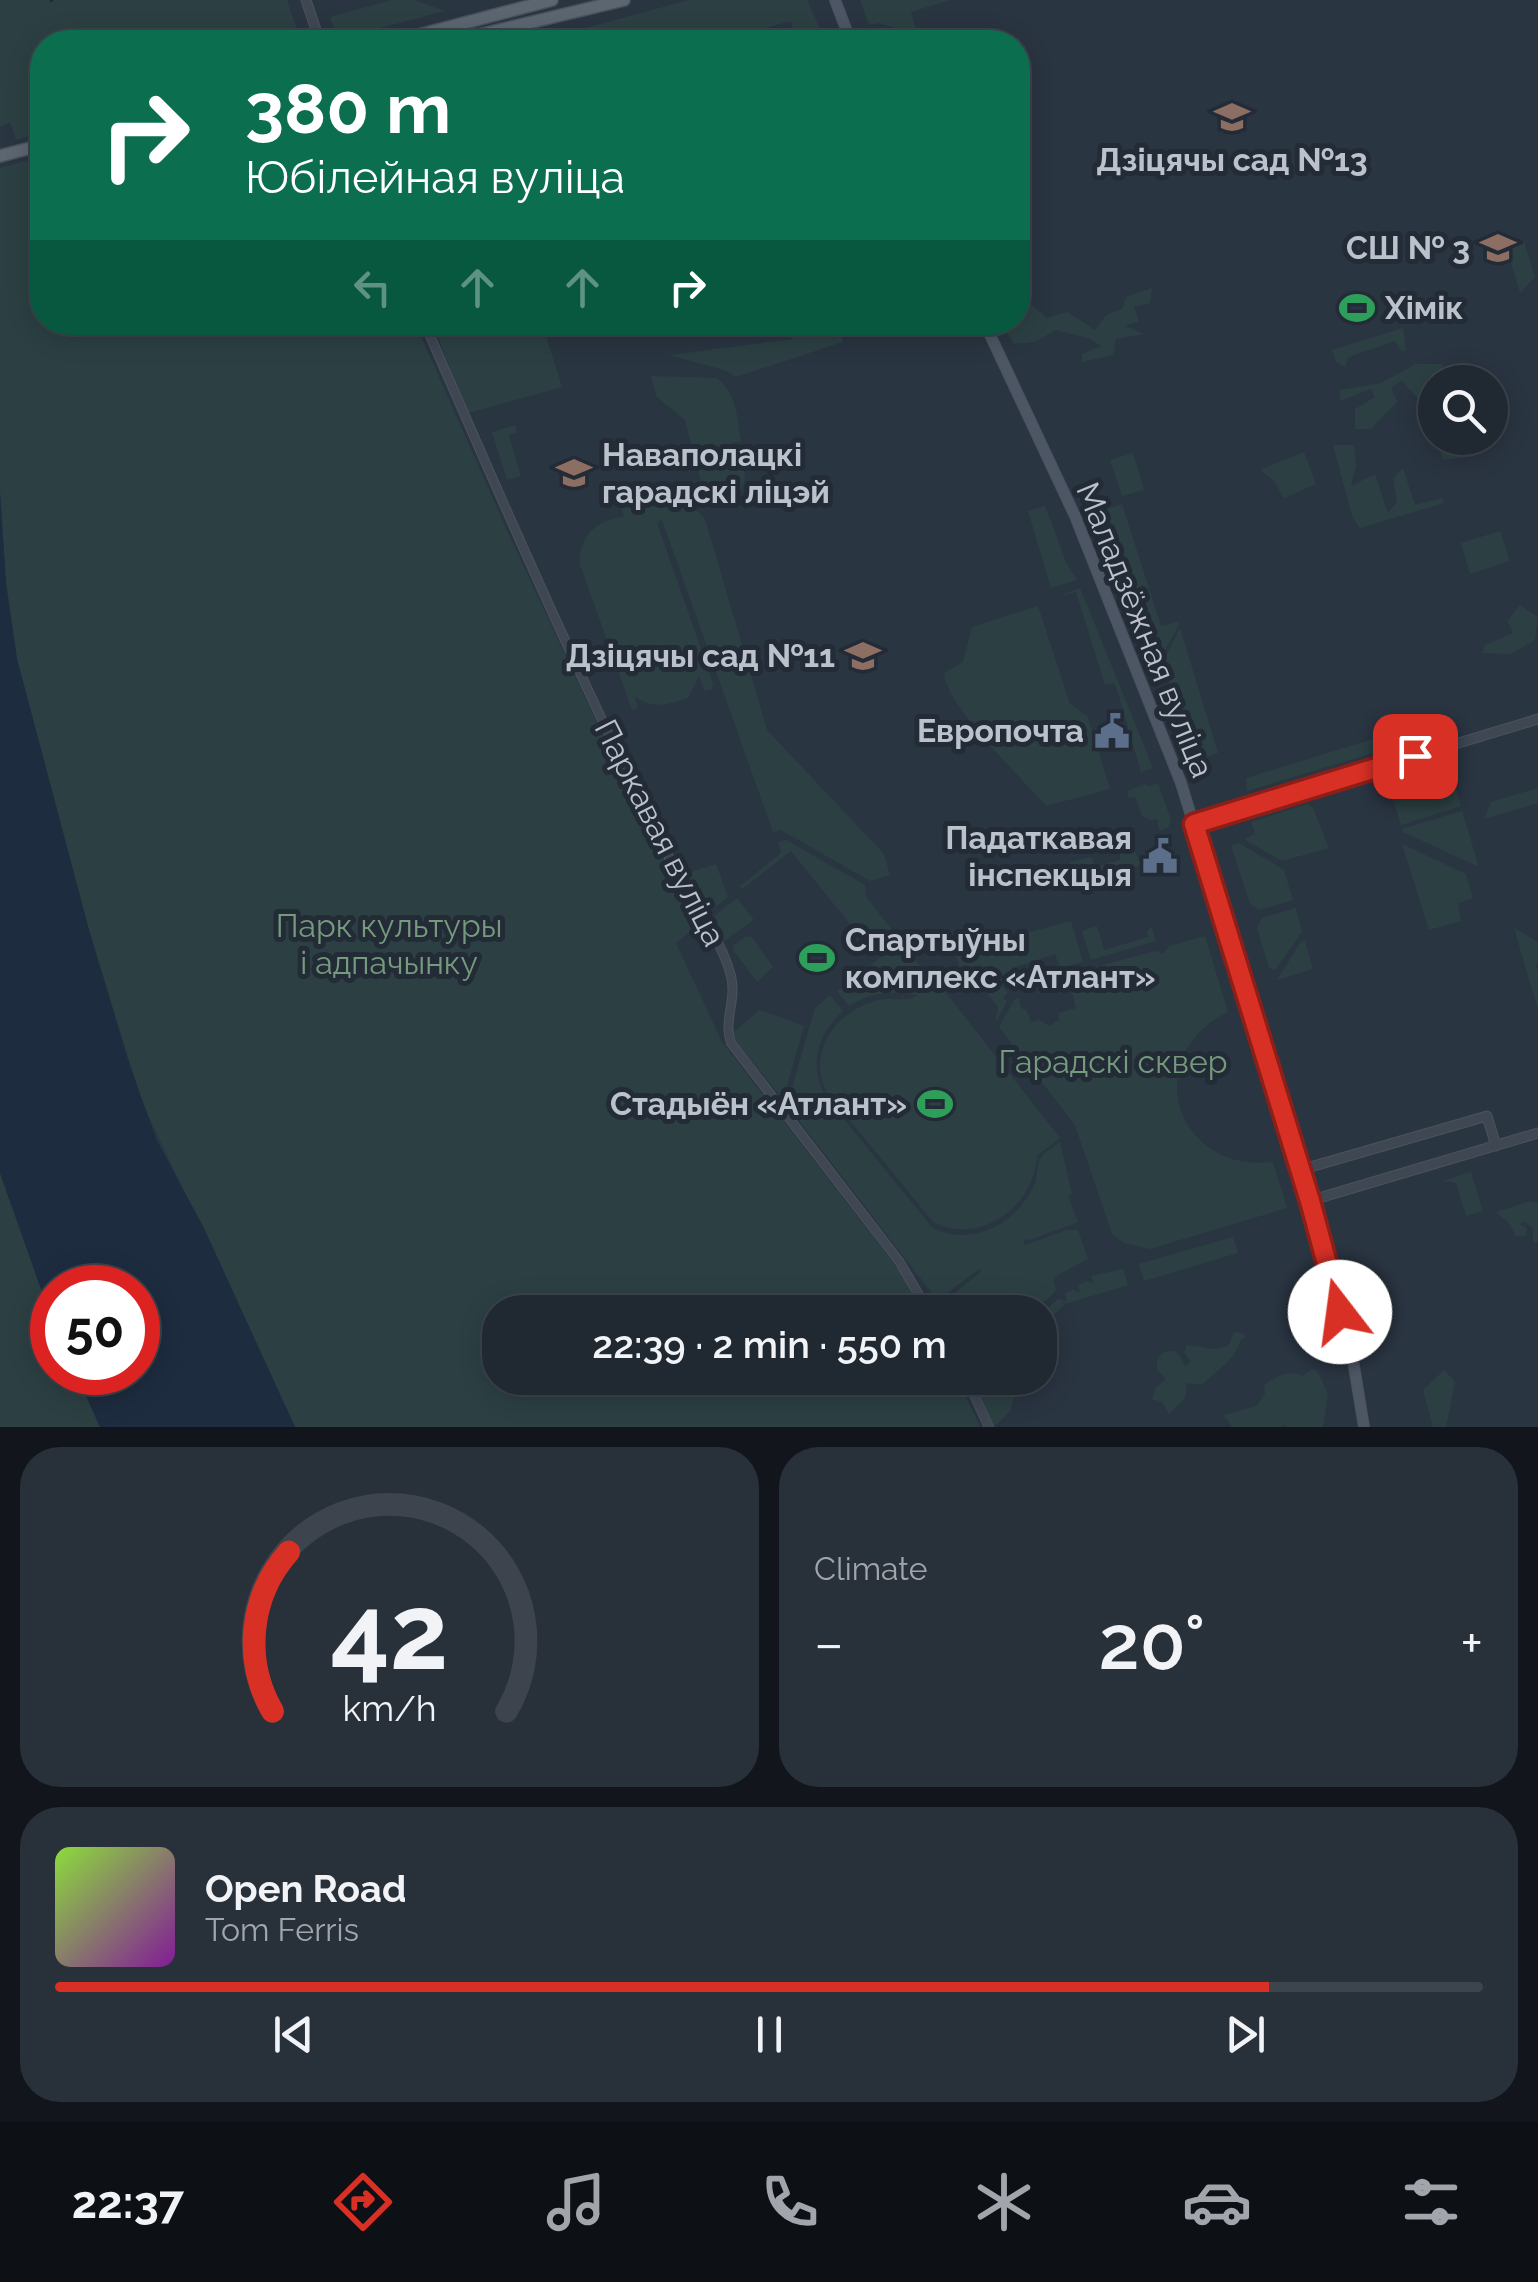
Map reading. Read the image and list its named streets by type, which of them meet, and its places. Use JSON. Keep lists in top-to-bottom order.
{
  "streets": {
    "main road": ["Маладзёжная вуліца"],
    "street": ["Паркавая вуліца"]
  },
  "parks": ["Парк культуры і адпачынку", "Гарадскі сквер"],
  "places": {
    "school or university": [
      "Дзіцячы сад №13",
      "СШ № 3",
      "Наваполацкі гарадскі ліцэй",
      "Дзіцячы сад №11"
    ],
    "sports": ["Хімік", "Спартыўны комплекс «Атлант»", "Стадыён «Атлант»"],
    "public building": ["Европочта", "Падаткавая інспекцыя"]
  },
  "page": {
    "turn": ["380 m", "Юбілейная вуліца"],
    "limit": "50",
    "trip": "22:39 · 2 min · 550 m",
    "tile": "Climate",
    "heat": ["−", "20°", "+"],
    "song": ["Open Road", "Tom Ferris"],
    "tabs": "22:37",
    "gauge": ["42", "km/h"]
  }
}
